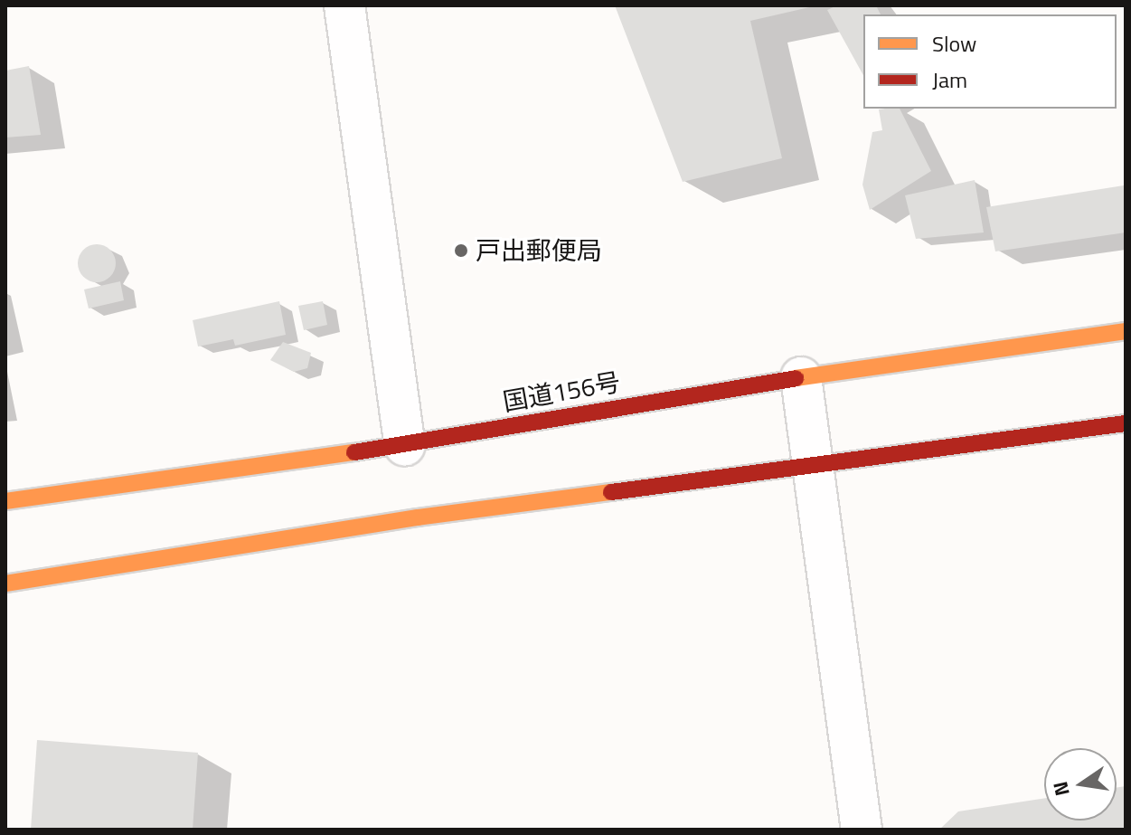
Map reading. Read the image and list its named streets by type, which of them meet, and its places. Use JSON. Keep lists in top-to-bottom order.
{
  "streets": {
    "highway": ["国道156号"]
  },
  "places": ["戸出郵便局"],
  "legend": ["Slow", "Jam"],
  "north": "left"
}
